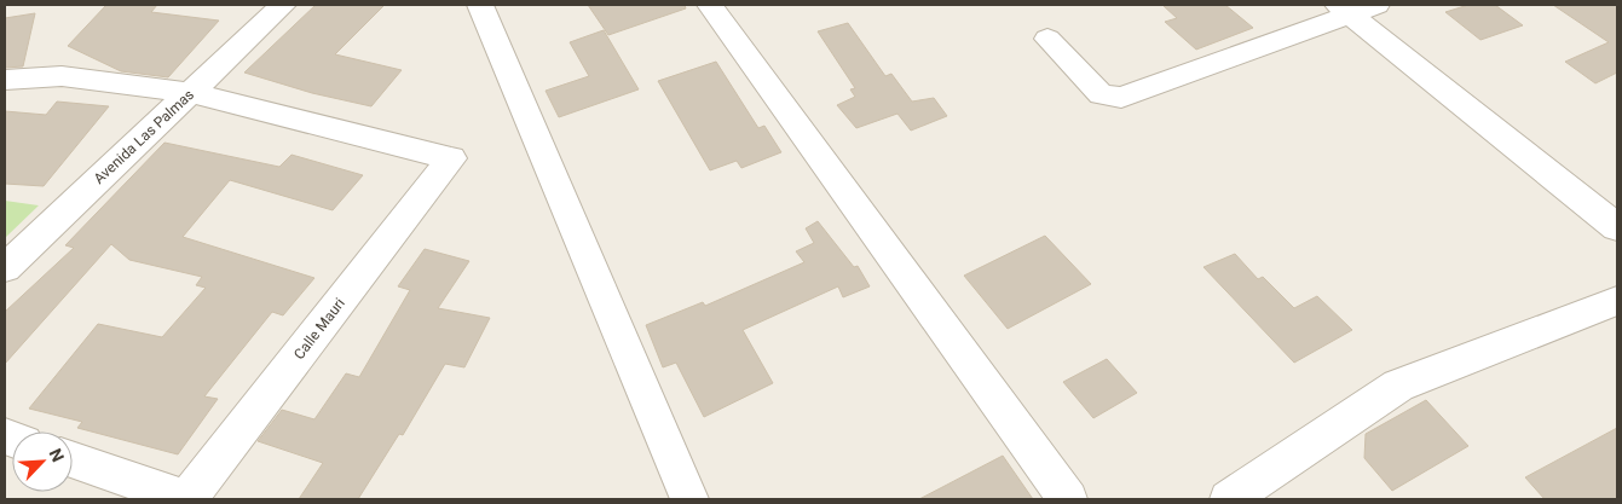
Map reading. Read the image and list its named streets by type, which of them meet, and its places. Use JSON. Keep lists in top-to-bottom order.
{
  "streets": {
    "street": ["Avenida Las Palmas", "Calle Mauri"]
  },
  "crossings": [
    ["Avenida Las Palmas", "Calle Mauri"]
  ],
  "north": "top right"
}
